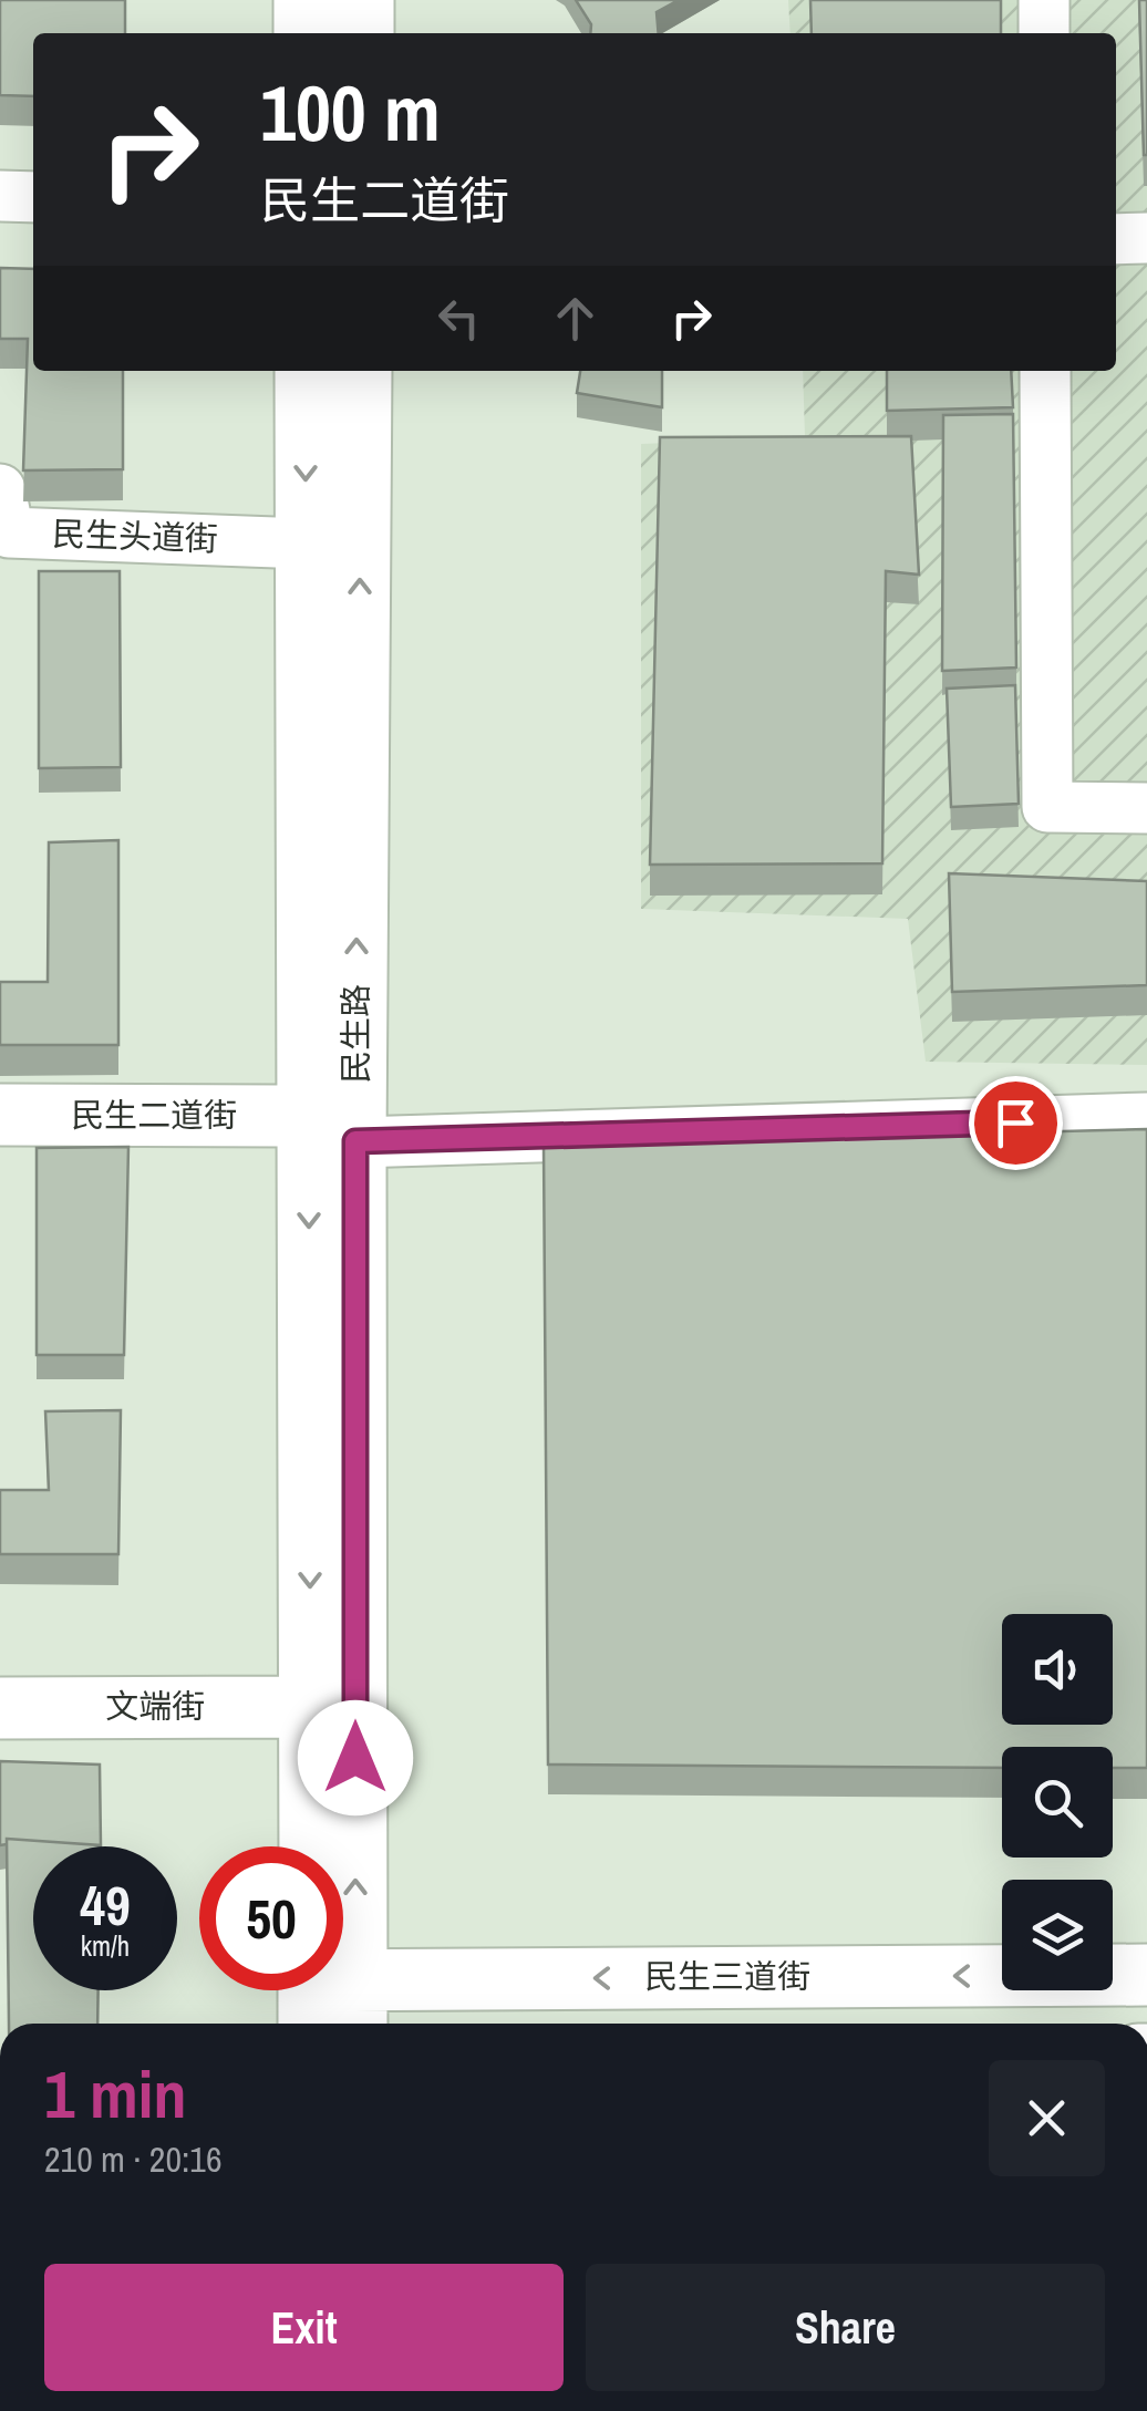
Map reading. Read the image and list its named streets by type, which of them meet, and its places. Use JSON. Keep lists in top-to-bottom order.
{
  "streets": {
    "main road": [
      "民生路",
      "民生二道街",
      "文端街",
      "民生三道街"
    ],
    "street": ["民生头道街"]
  },
  "crossings": [
    ["民生头道街", "民生路"],
    ["民生路", "民生二道街"],
    ["民生路", "文端街"],
    ["民生路", "民生三道街"]
  ],
  "one_way": ["民生三道街"],
  "page": {
    "turn": ["100 m", "民生二道街"],
    "speed": "49 km/h",
    "limit": "50",
    "heading": ["1 min", "210 m · 20:16"],
    "buttons": ["Exit", "Share"]
  }
}
